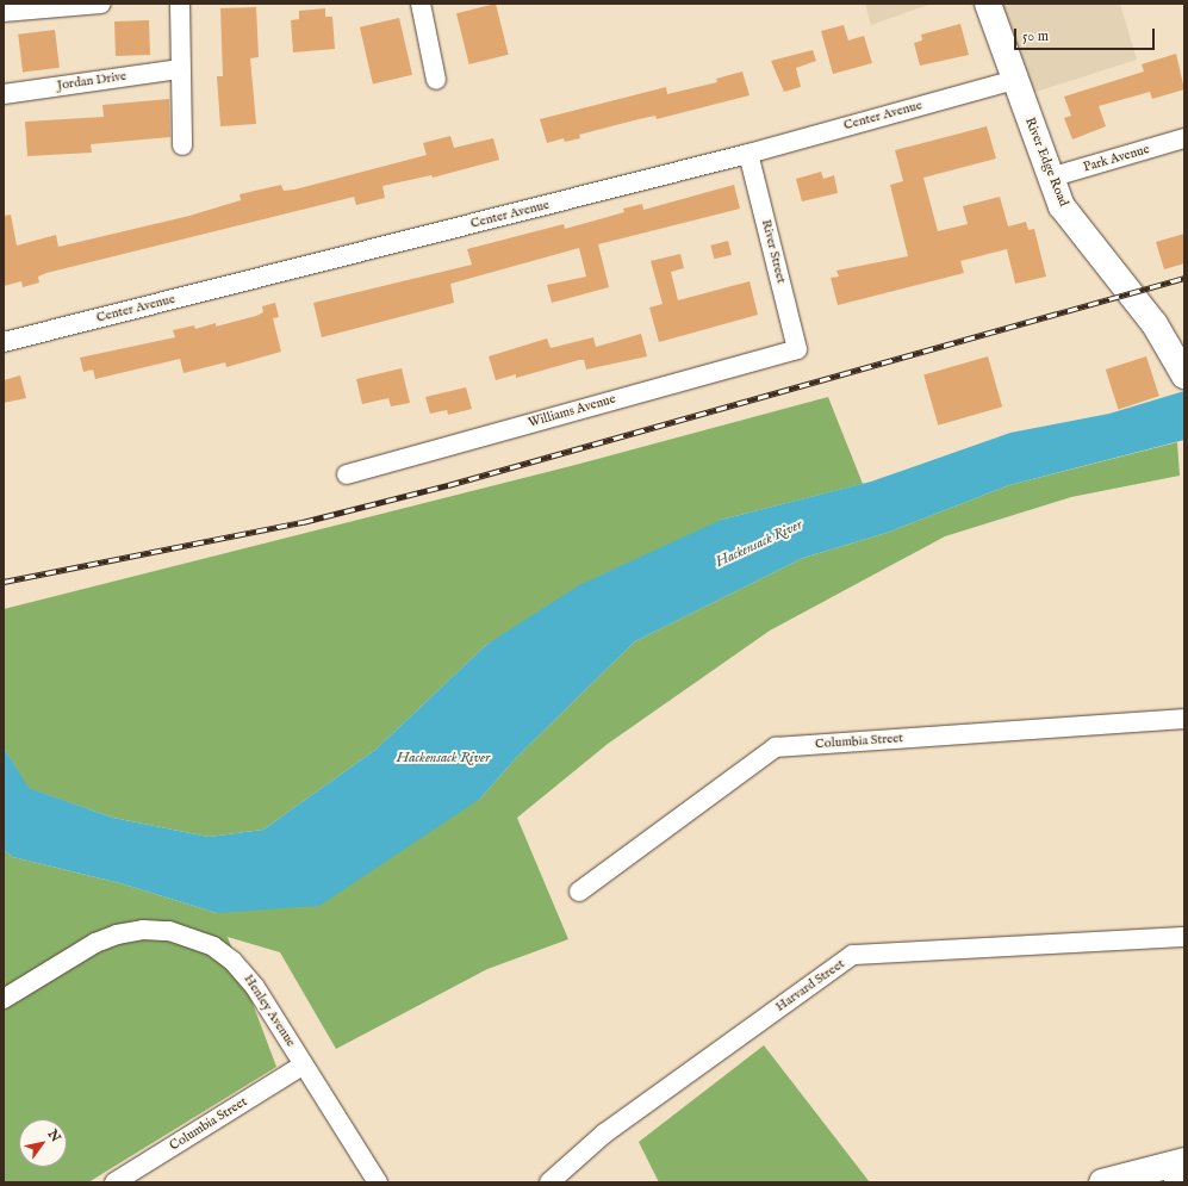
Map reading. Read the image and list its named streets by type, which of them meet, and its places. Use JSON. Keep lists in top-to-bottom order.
{
  "streets": {
    "main road": ["River Edge Road"],
    "street": [
      "Jordan Drive",
      "Center Avenue",
      "Park Avenue",
      "River Street",
      "Williams Avenue",
      "Columbia Street",
      "Harvard Street",
      "Henley Avenue"
    ]
  },
  "crossings": [
    ["Center Avenue", "River Edge Road"],
    ["Center Avenue", "River Street"],
    ["Park Avenue", "River Edge Road"],
    ["River Street", "Williams Avenue"],
    ["Columbia Street", "Henley Avenue"]
  ],
  "water": ["Hackensack River"],
  "scale_bar": "50 m",
  "north": "top right"
}
